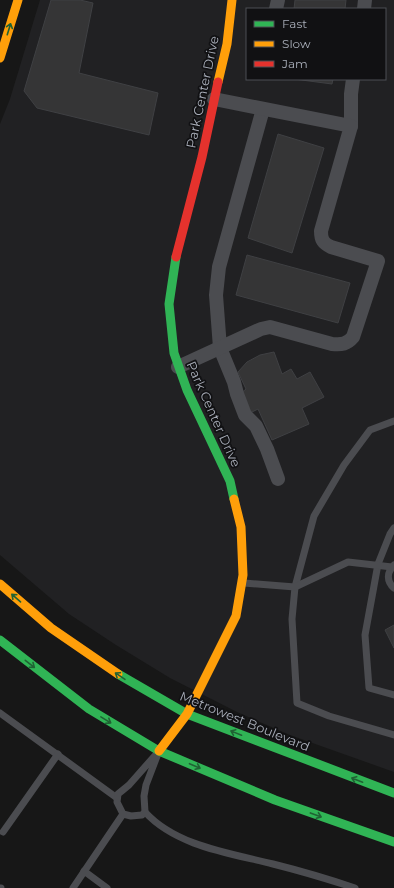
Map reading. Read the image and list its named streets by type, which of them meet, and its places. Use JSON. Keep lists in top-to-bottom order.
{
  "streets": {
    "street": ["Park Center Drive", "Metrowest Boulevard"]
  },
  "crossings": [
    ["Park Center Drive", "Metrowest Boulevard"]
  ],
  "legend": ["Fast", "Slow", "Jam"]
}
